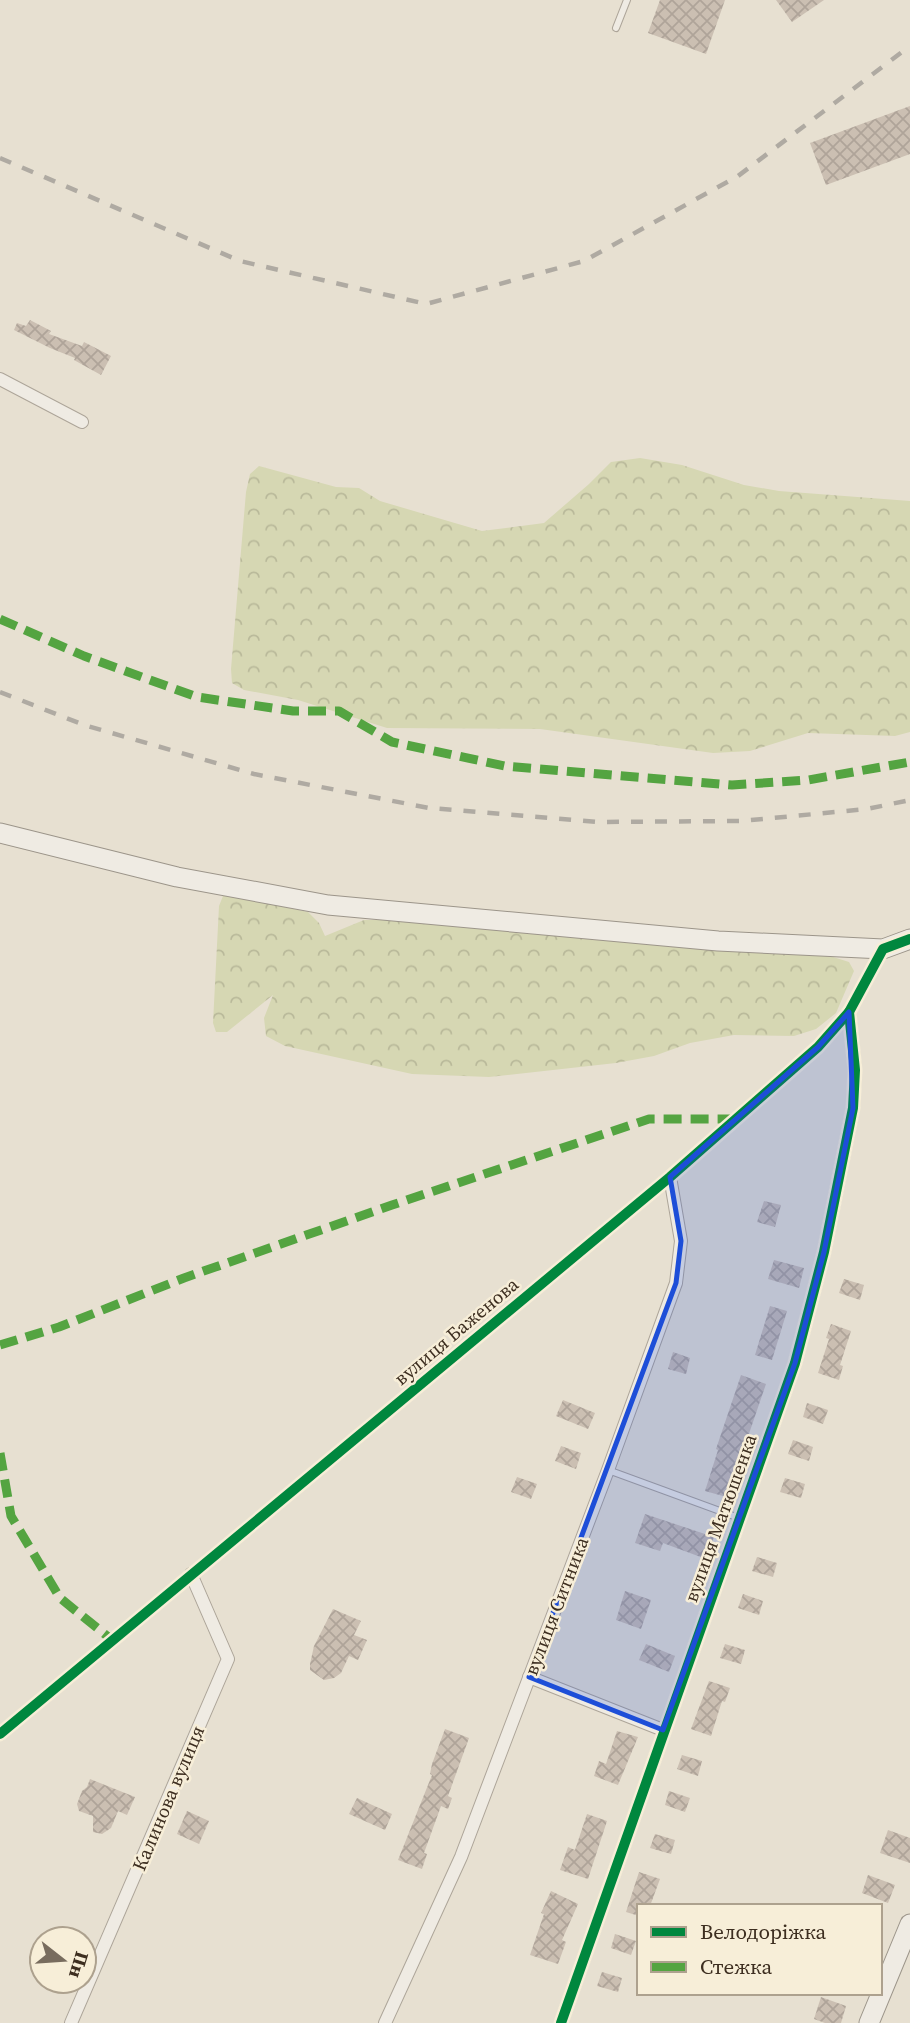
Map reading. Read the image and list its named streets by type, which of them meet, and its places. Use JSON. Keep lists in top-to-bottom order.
{
  "streets": {
    "street": [
      "вулиця Баженова",
      "вулиця Матюшенка",
      "вулиця Ситника",
      "Калинова вулиця"
    ]
  },
  "crossings": [
    ["вулиця Баженова", "вулиця Матюшенка"],
    ["вулиця Баженова", "вулиця Ситника"],
    ["вулиця Баженова", "Калинова вулиця"]
  ],
  "legend": ["Велодоріжка", "Стежка"],
  "north": "right"
}
